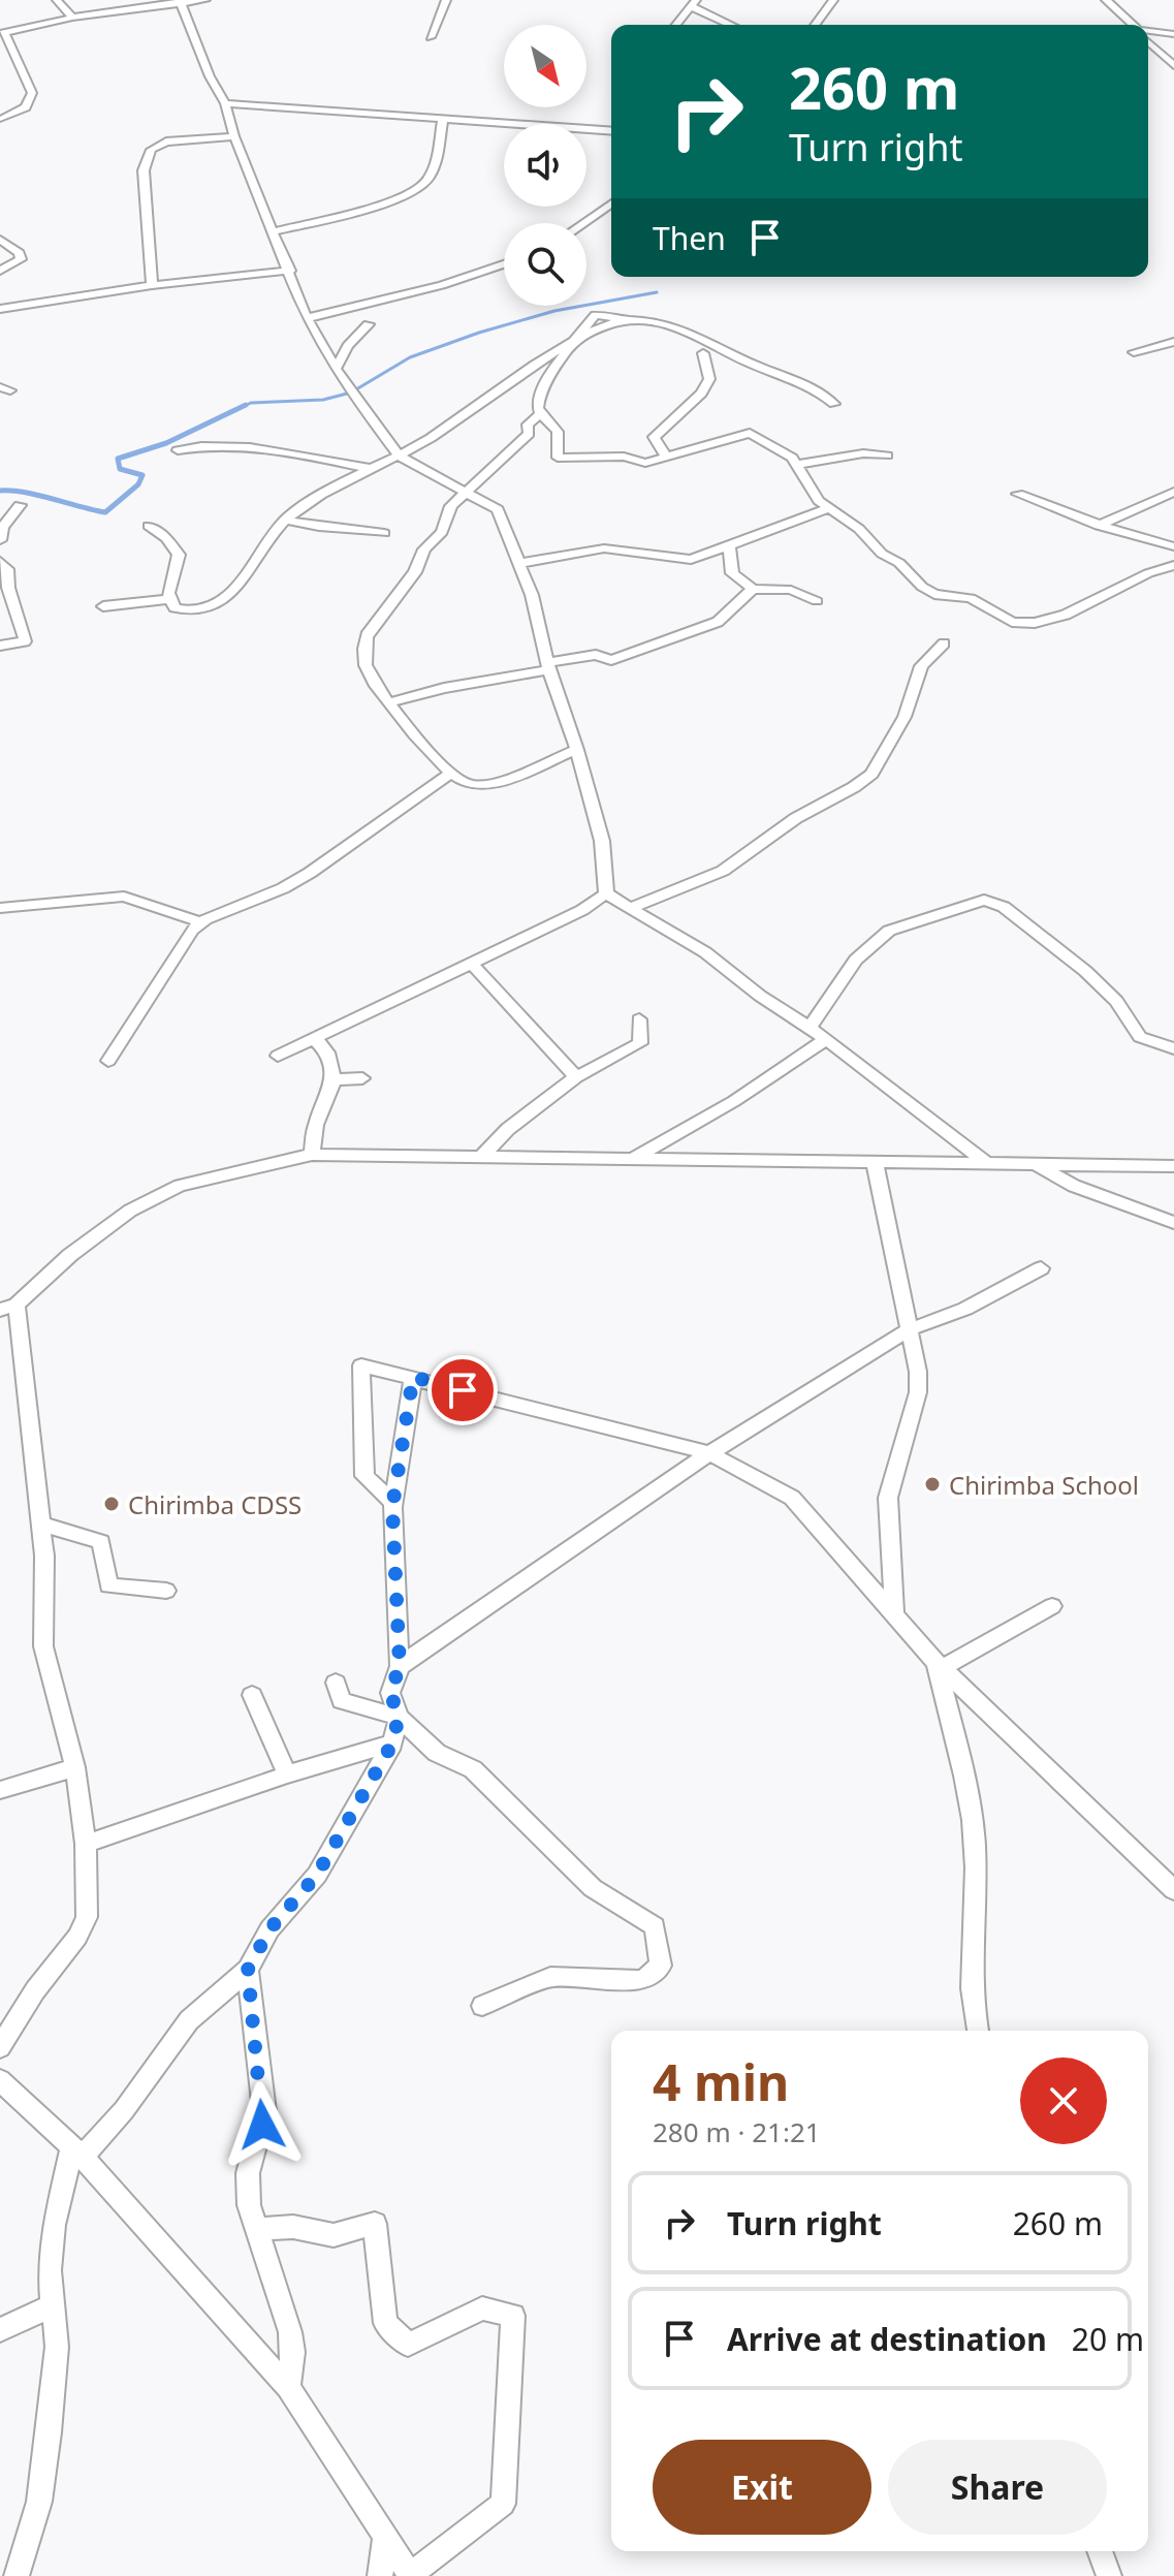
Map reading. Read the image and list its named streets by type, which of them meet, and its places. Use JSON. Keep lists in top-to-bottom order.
{
  "places": ["Chirimba School", "Chirimba CDSS"],
  "north": "bottom right",
  "page": {
    "turn": ["260 m", "Turn right"],
    "then": "Then",
    "heading": ["4 min", "280 m · 21:21"],
    "list": [
      {
        "name": "Turn right",
        "value": "260 m"
      },
      {
        "name": "Arrive at destination",
        "value": "20 m"
      }
    ],
    "buttons": ["Exit", "Share"]
  }
}
